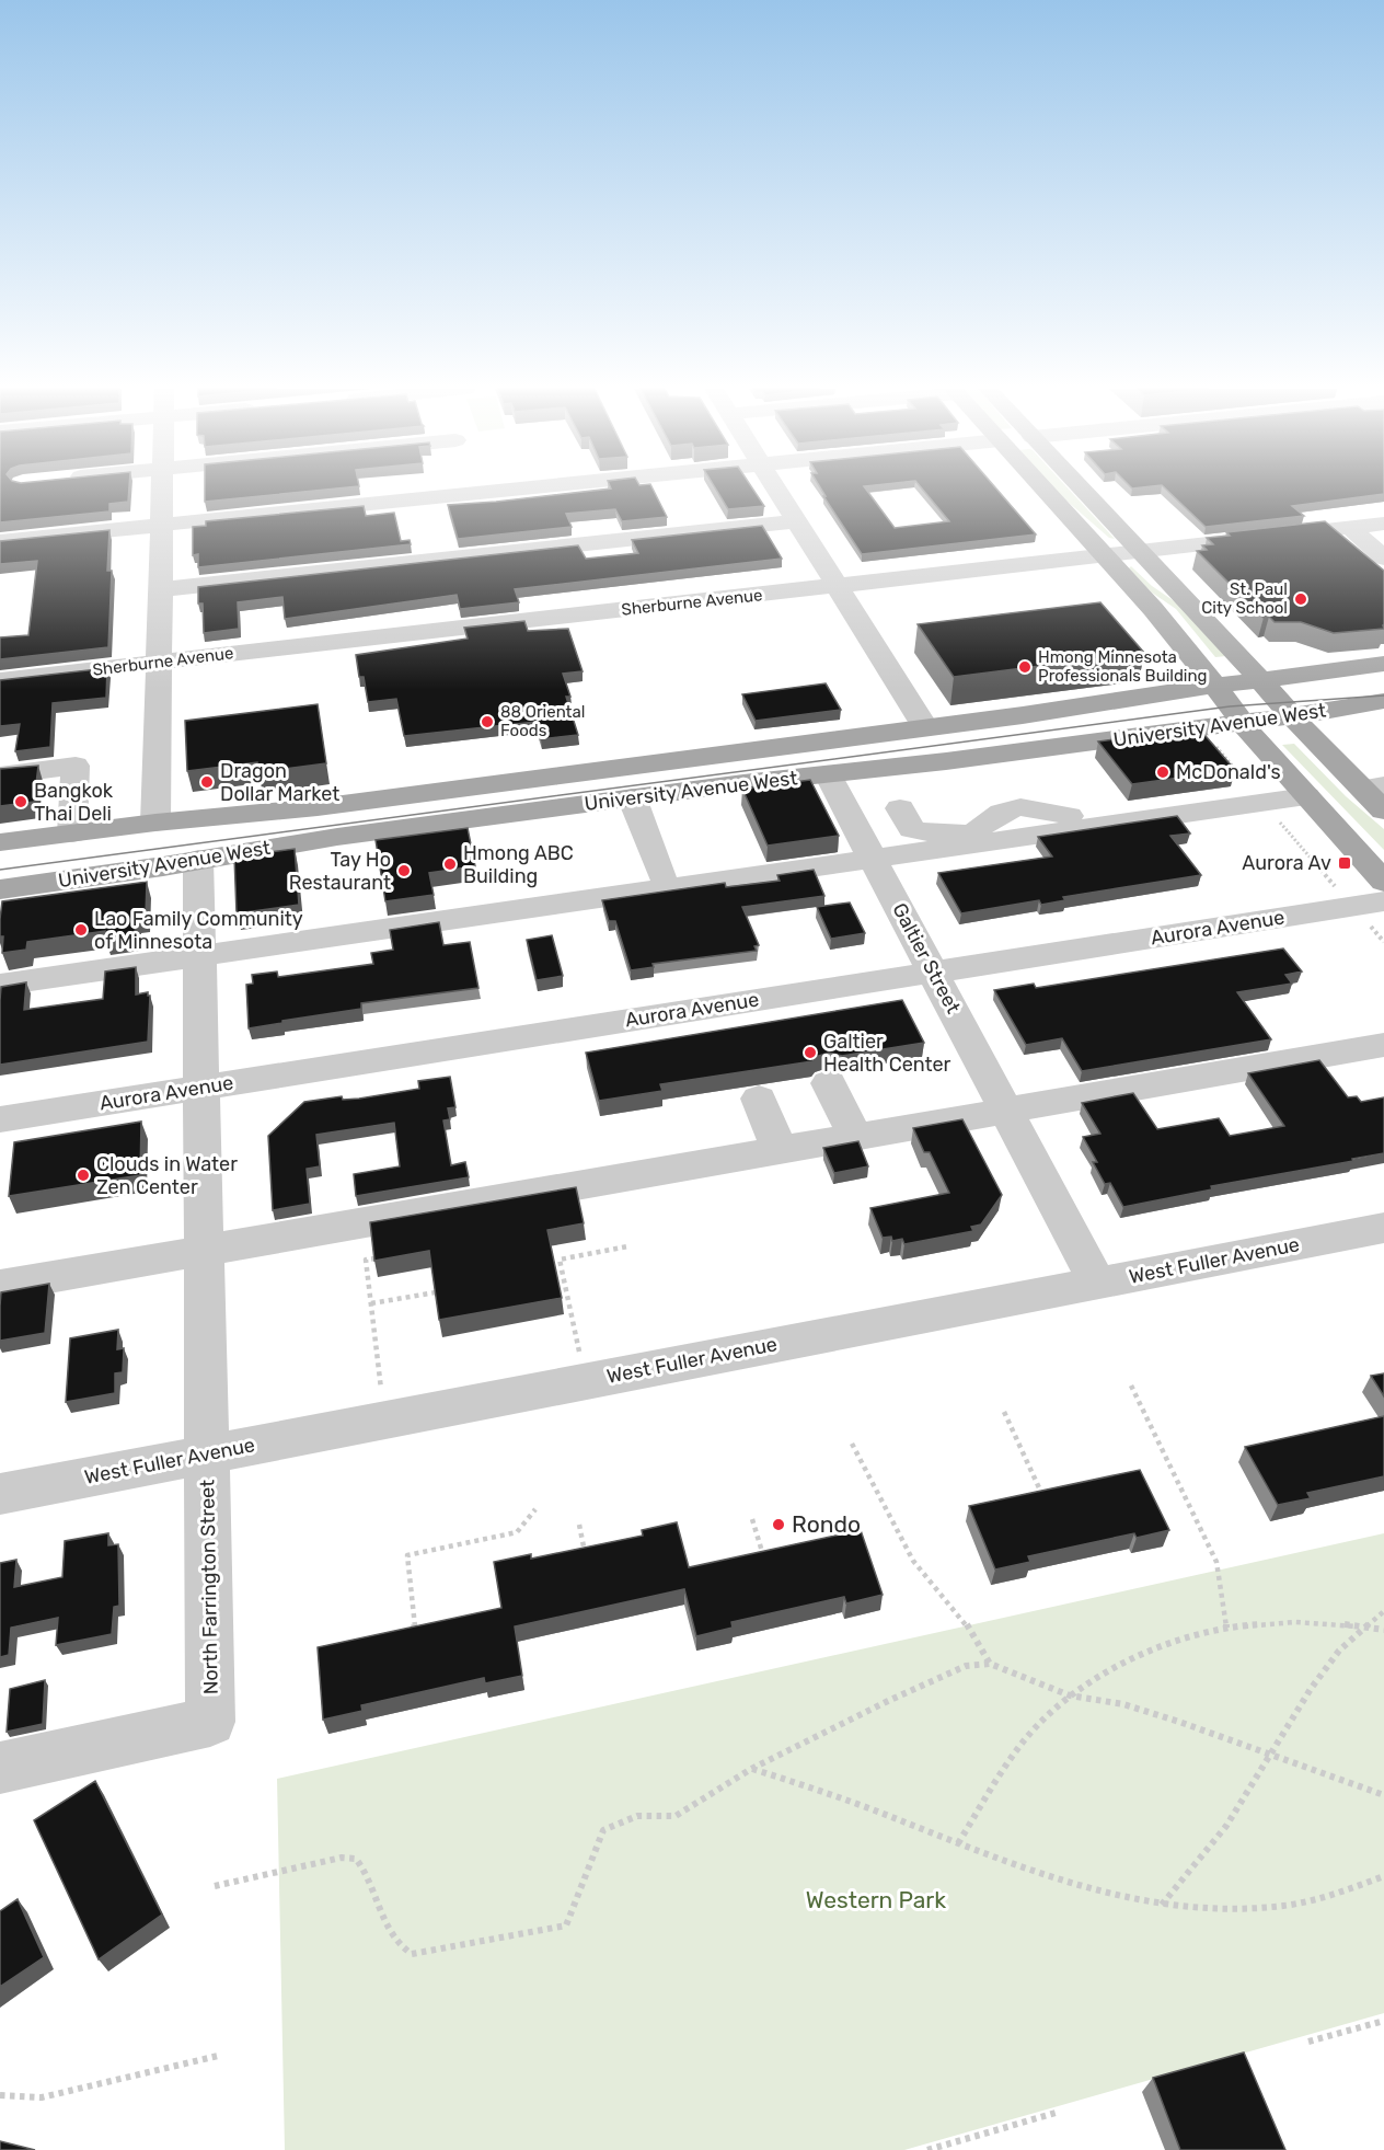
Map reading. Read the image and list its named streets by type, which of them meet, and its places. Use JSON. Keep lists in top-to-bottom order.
{
  "streets": {
    "main road": ["University Avenue West"],
    "street": [
      "Sherburne Avenue",
      "Aurora Avenue",
      "Galtier Street",
      "West Fuller Avenue",
      "North Farrington Street"
    ]
  },
  "crossings": [
    ["University Avenue West", "Galtier Street"],
    ["University Avenue West", "North Farrington Street"],
    ["Aurora Avenue", "Galtier Street"],
    ["Aurora Avenue", "North Farrington Street"],
    ["Galtier Street", "West Fuller Avenue"],
    ["West Fuller Avenue", "North Farrington Street"]
  ],
  "parks": ["Western Park"],
  "places": {
    "other": [
      "St. Paul City School",
      "Hmong Minnesota Professionals Building",
      "88 Oriental Foods",
      "McDonald's",
      "Dragon Dollar Market",
      "Bangkok Thai Deli",
      "Hmong ABC Building",
      "Tay Ho Restaurant",
      "Lao Family Community of Minnesota",
      "Galtier Health Center",
      "Clouds in Water Zen Center",
      "Rondo"
    ],
    "transit": ["Aurora Av"]
  }
}
